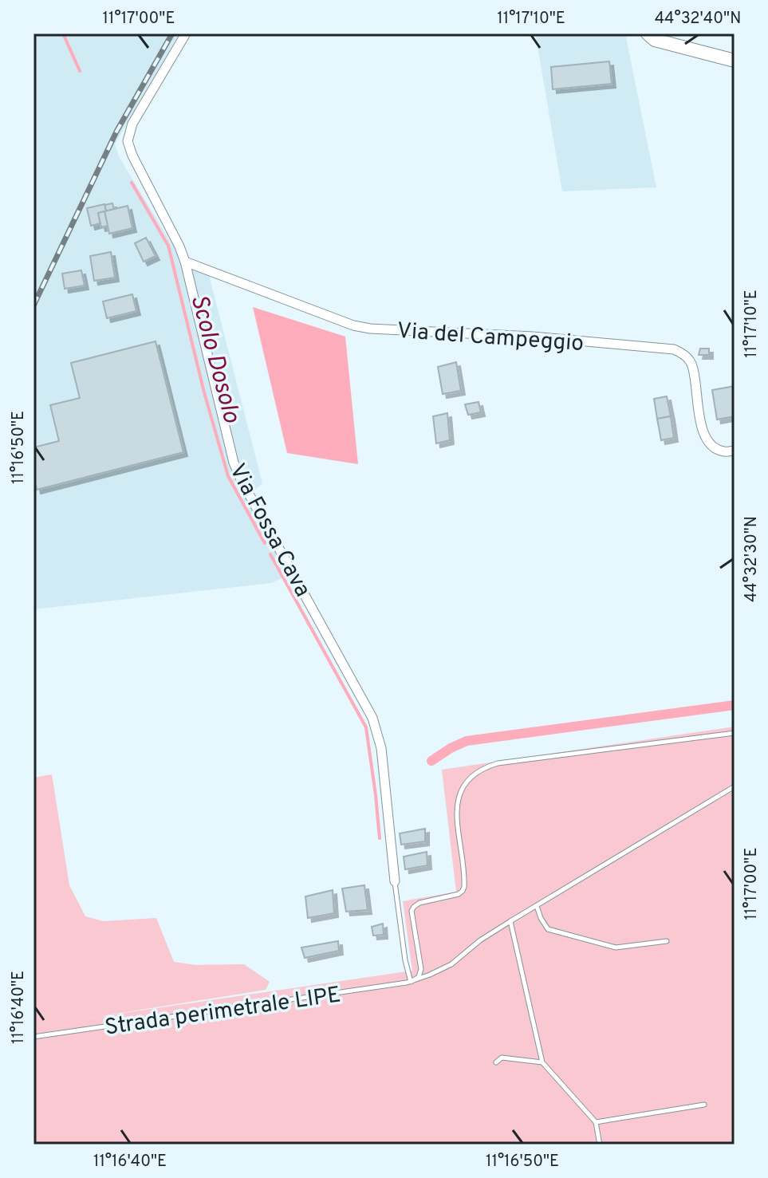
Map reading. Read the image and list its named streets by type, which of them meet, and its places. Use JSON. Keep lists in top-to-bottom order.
{
  "streets": {
    "street": ["Via del Campeggio", "Via Fossa Cava"],
    "lane": ["Strada perimetrale LIPE"]
  },
  "crossings": [
    ["Via del Campeggio", "Via Fossa Cava"]
  ],
  "water": ["Scolo Dosolo"],
  "coordinates": [
    "11°17'00\"E",
    "11°17'10\"E",
    "44°32'40\"N",
    "11°16'50\"E",
    "44°32'30\"N",
    "11°16'40\"E"
  ]
}
